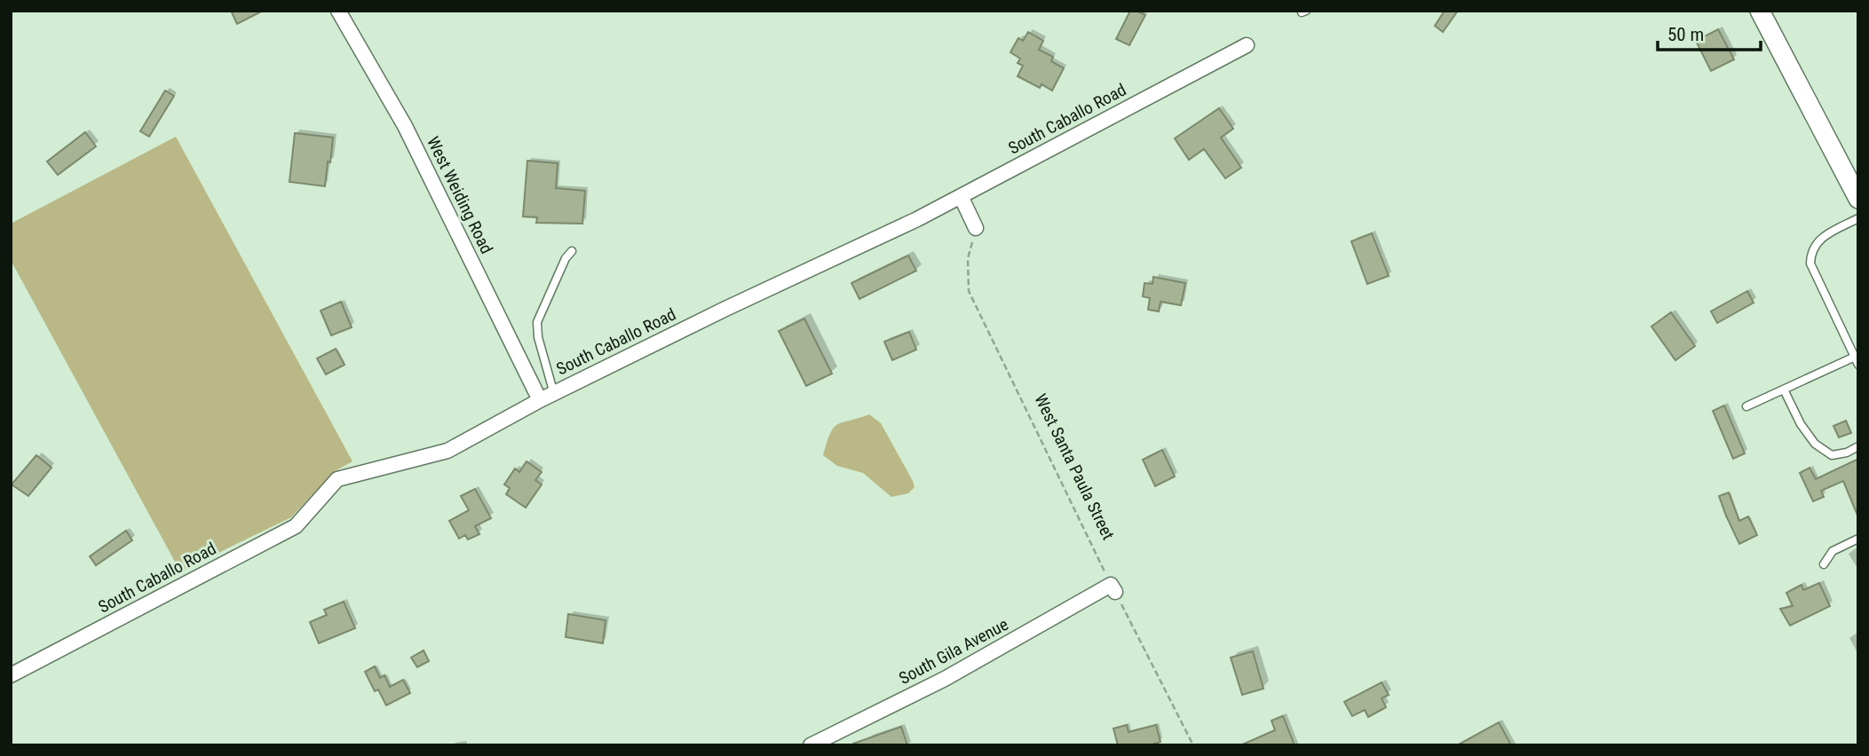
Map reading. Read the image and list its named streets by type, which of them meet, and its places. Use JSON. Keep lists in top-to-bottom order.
{
  "streets": {
    "street": ["South Caballo Road", "West Weiding Road", "South Gila Avenue"],
    "path": ["West Santa Paula Street"]
  },
  "crossings": [
    ["South Caballo Road", "West Weiding Road"],
    ["West Santa Paula Street", "South Gila Avenue"]
  ],
  "scale_bar": "50 m"
}
